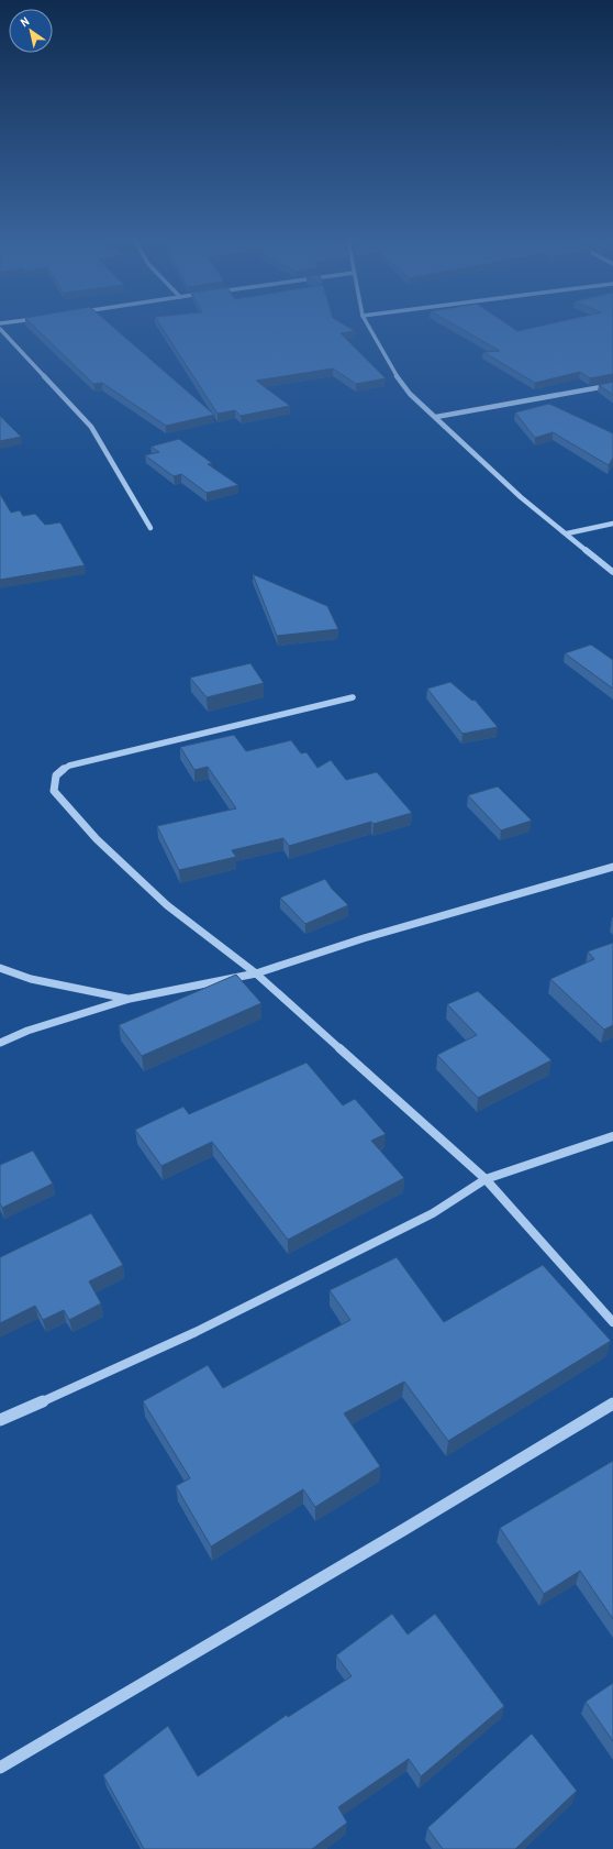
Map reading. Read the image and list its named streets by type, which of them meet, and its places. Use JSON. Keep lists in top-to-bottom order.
{
  "north": "top left"
}
